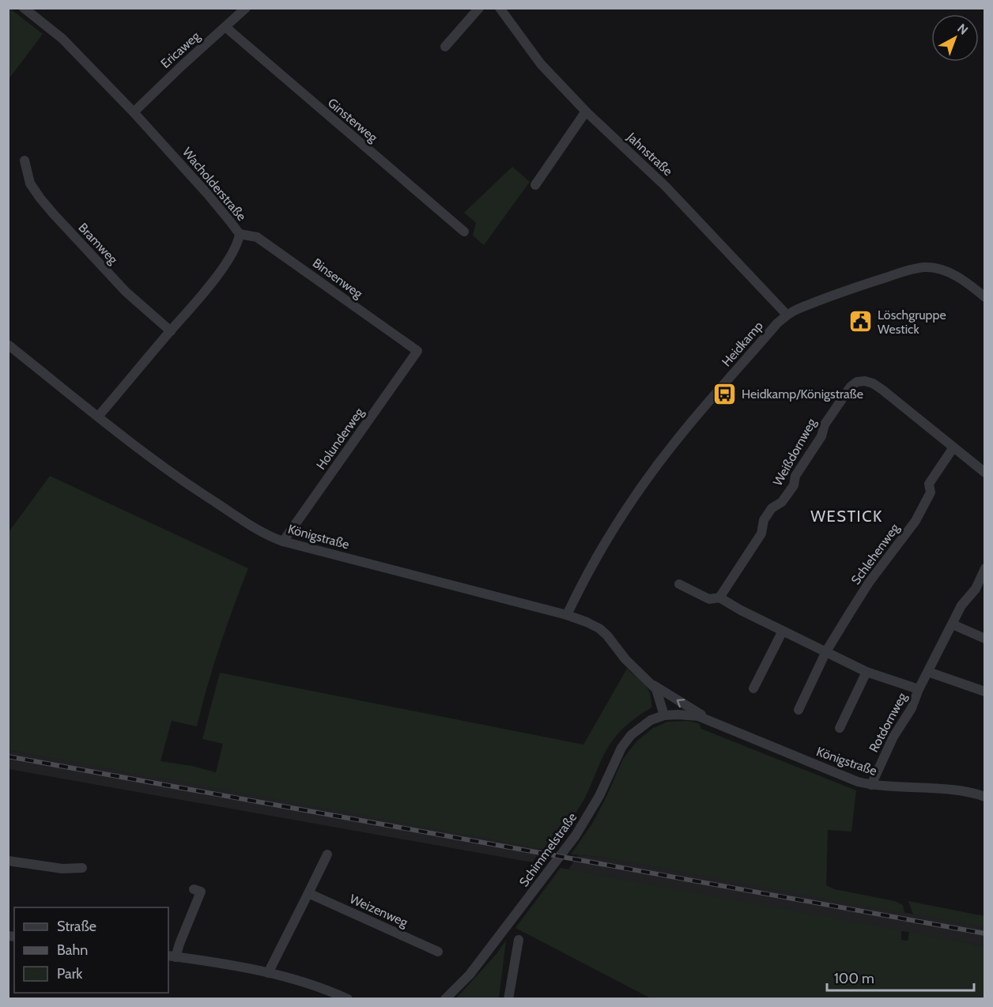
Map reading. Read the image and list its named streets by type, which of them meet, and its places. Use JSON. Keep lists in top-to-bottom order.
{
  "streets": {
    "street": [
      "Ericaweg",
      "Ginsterweg",
      "Jahnstraße",
      "Wacholderstraße",
      "Bramweg",
      "Binsenweg",
      "Heidkamp",
      "Holunderweg",
      "Weißdornweg",
      "Königstraße",
      "Schlehenweg",
      "Rotdornweg",
      "Schimmelstraße",
      "Weizenweg"
    ]
  },
  "crossings": [
    ["Ericaweg", "Ginsterweg"],
    ["Ericaweg", "Wacholderstraße"],
    ["Jahnstraße", "Heidkamp"],
    ["Wacholderstraße", "Bramweg"],
    ["Wacholderstraße", "Binsenweg"],
    ["Wacholderstraße", "Königstraße"],
    ["Binsenweg", "Holunderweg"],
    ["Heidkamp", "Königstraße"],
    ["Holunderweg", "Königstraße"],
    ["Weißdornweg", "Schlehenweg"],
    ["Königstraße", "Rotdornweg"],
    ["Königstraße", "Schimmelstraße"]
  ],
  "districts": ["WESTICK"],
  "places": {
    "public building": ["Löschgruppe Westick"],
    "bus stop": ["Heidkamp/Königstraße"]
  },
  "legend": ["Straße", "Bahn", "Park"],
  "scale_bar": "100 m",
  "north": "top right"
}
